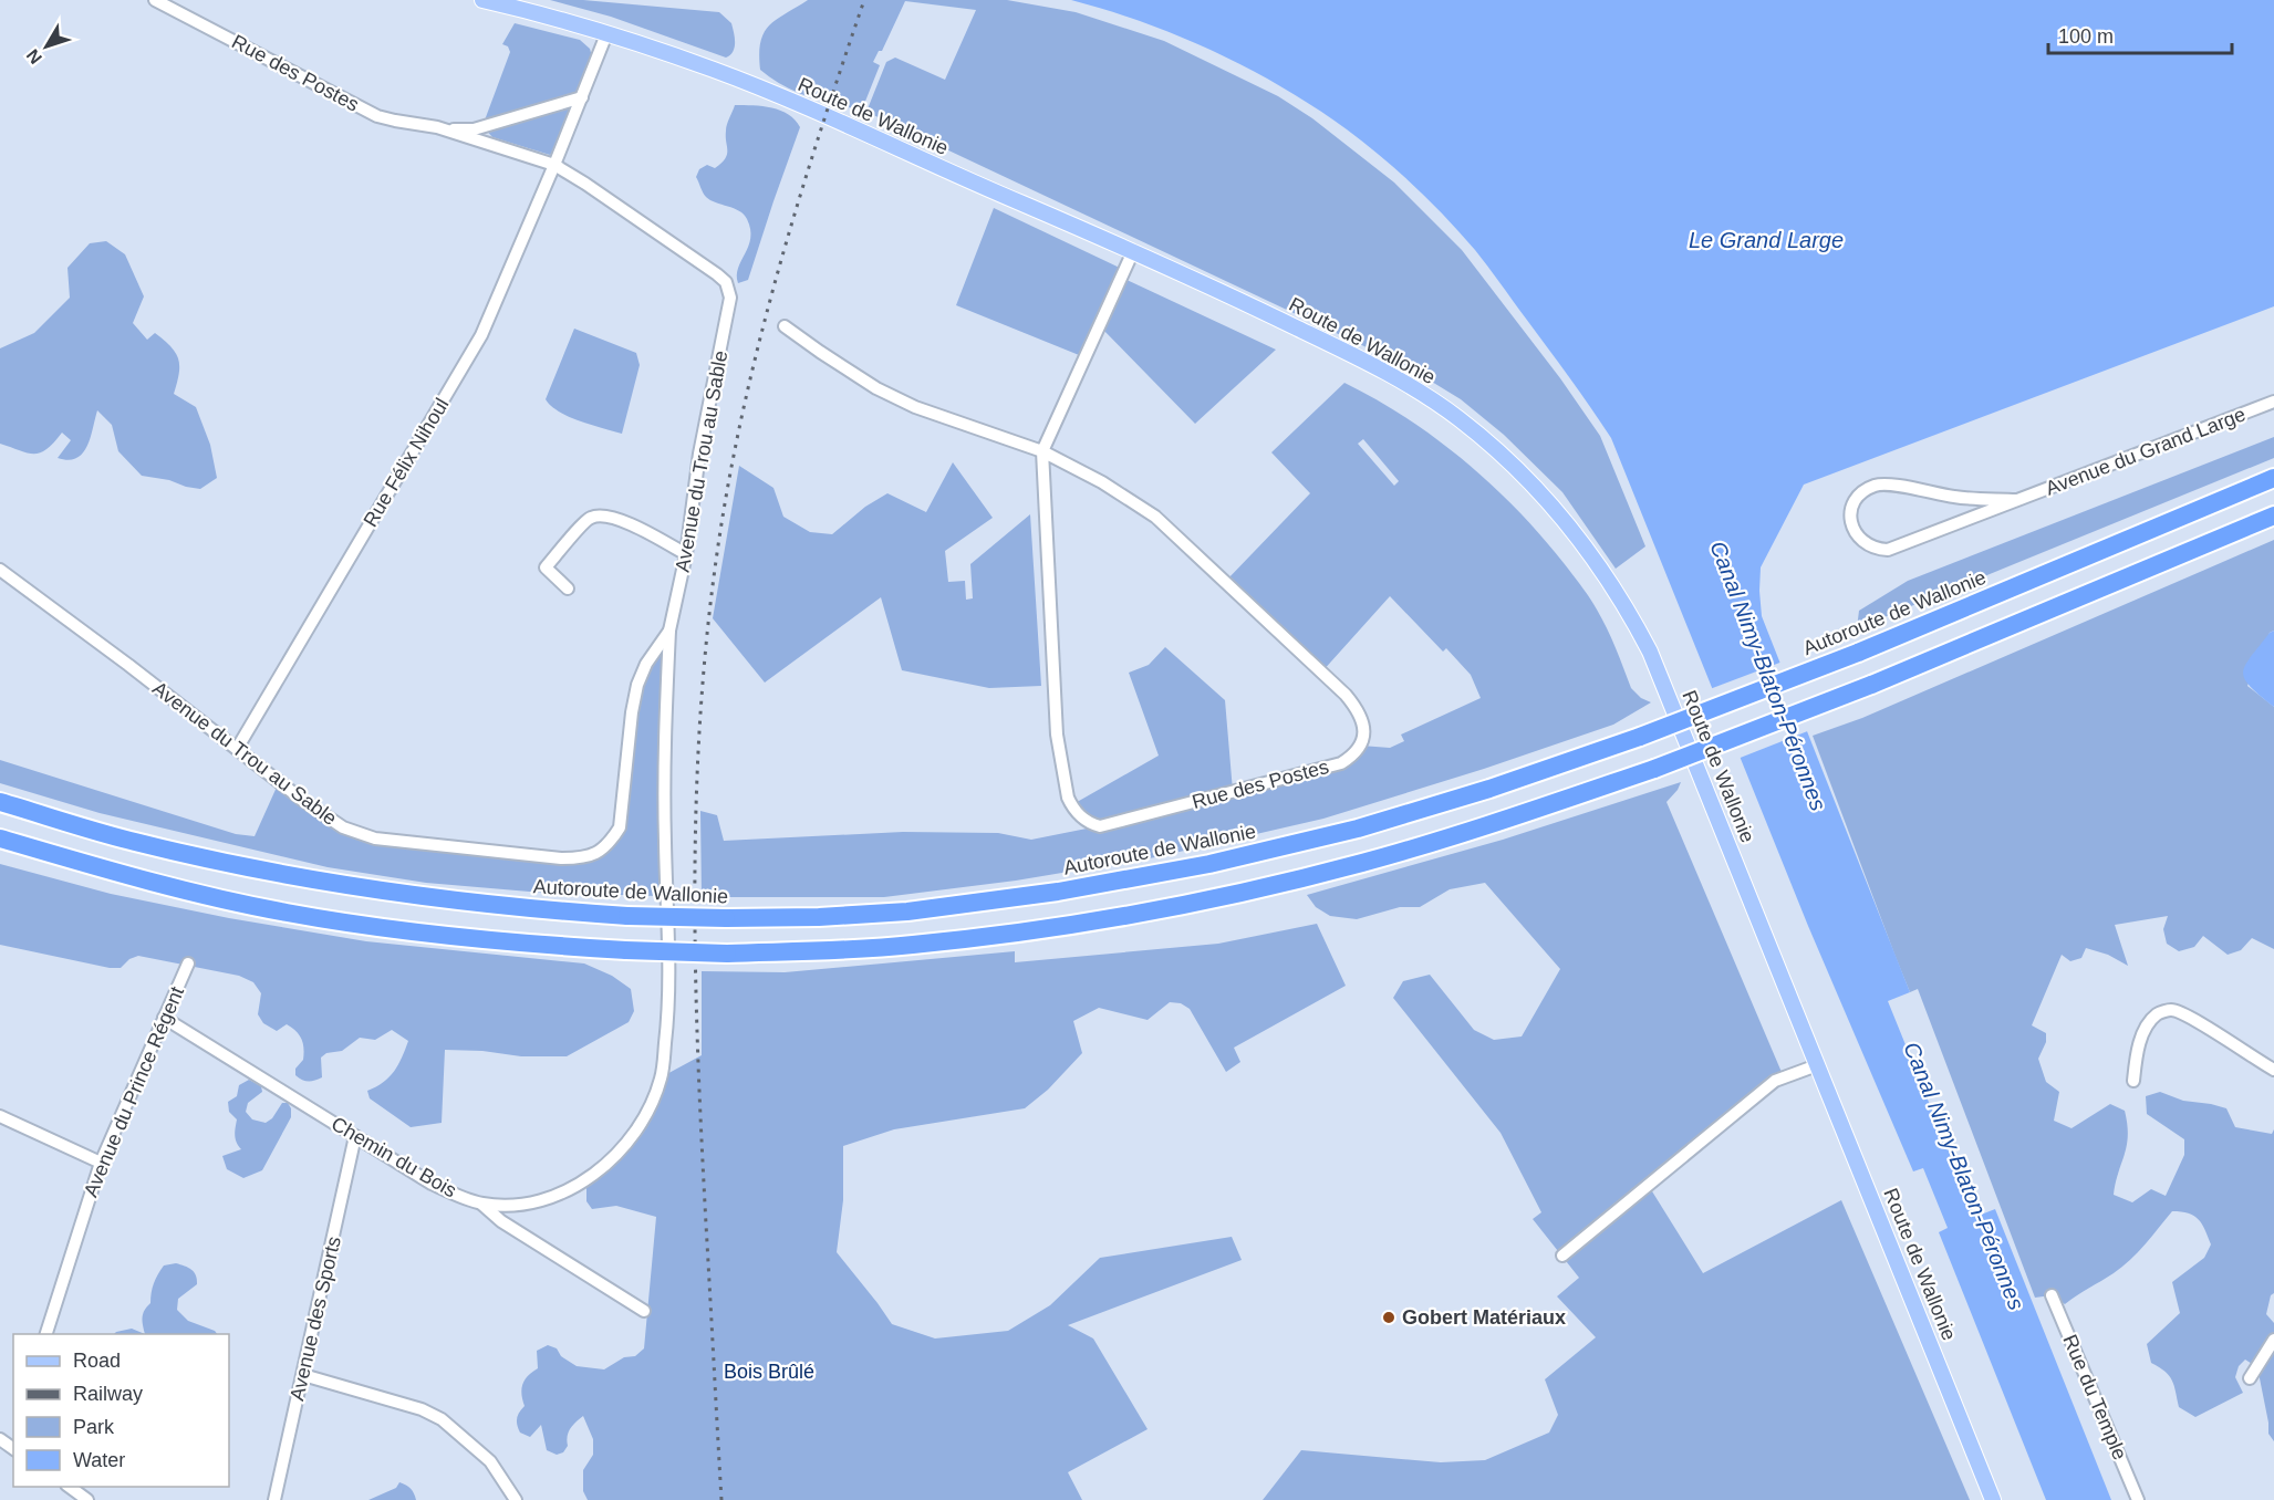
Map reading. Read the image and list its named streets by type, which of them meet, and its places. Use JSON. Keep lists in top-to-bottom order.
{
  "streets": {
    "highway": ["Autoroute de Wallonie"],
    "main road": ["Route de Wallonie"],
    "street": [
      "Rue des Postes",
      "Avenue du Grand Large",
      "Avenue du Trou au Sable",
      "Rue Félix Nihoul",
      "Avenue du Prince Régent",
      "Chemin du Bois",
      "Avenue des Sports",
      "Rue du Temple"
    ]
  },
  "crossings": [
    ["Rue des Postes", "Route de Wallonie"],
    ["Rue des Postes", "Avenue du Trou au Sable"],
    ["Rue des Postes", "Rue Félix Nihoul"],
    ["Avenue du Trou au Sable", "Rue Félix Nihoul"],
    ["Avenue du Trou au Sable", "Chemin du Bois"],
    ["Avenue du Prince Régent", "Chemin du Bois"],
    ["Chemin du Bois", "Avenue des Sports"]
  ],
  "water": ["Le Grand Large", "Canal Nimy-Blaton-Péronnes"],
  "parks": ["Bois Brûlé"],
  "places": ["Gobert Matériaux"],
  "legend": [
    "Road",
    "Railway",
    "Park",
    "Water"
  ],
  "scale_bar": "100 m",
  "north": "bottom left"
}
